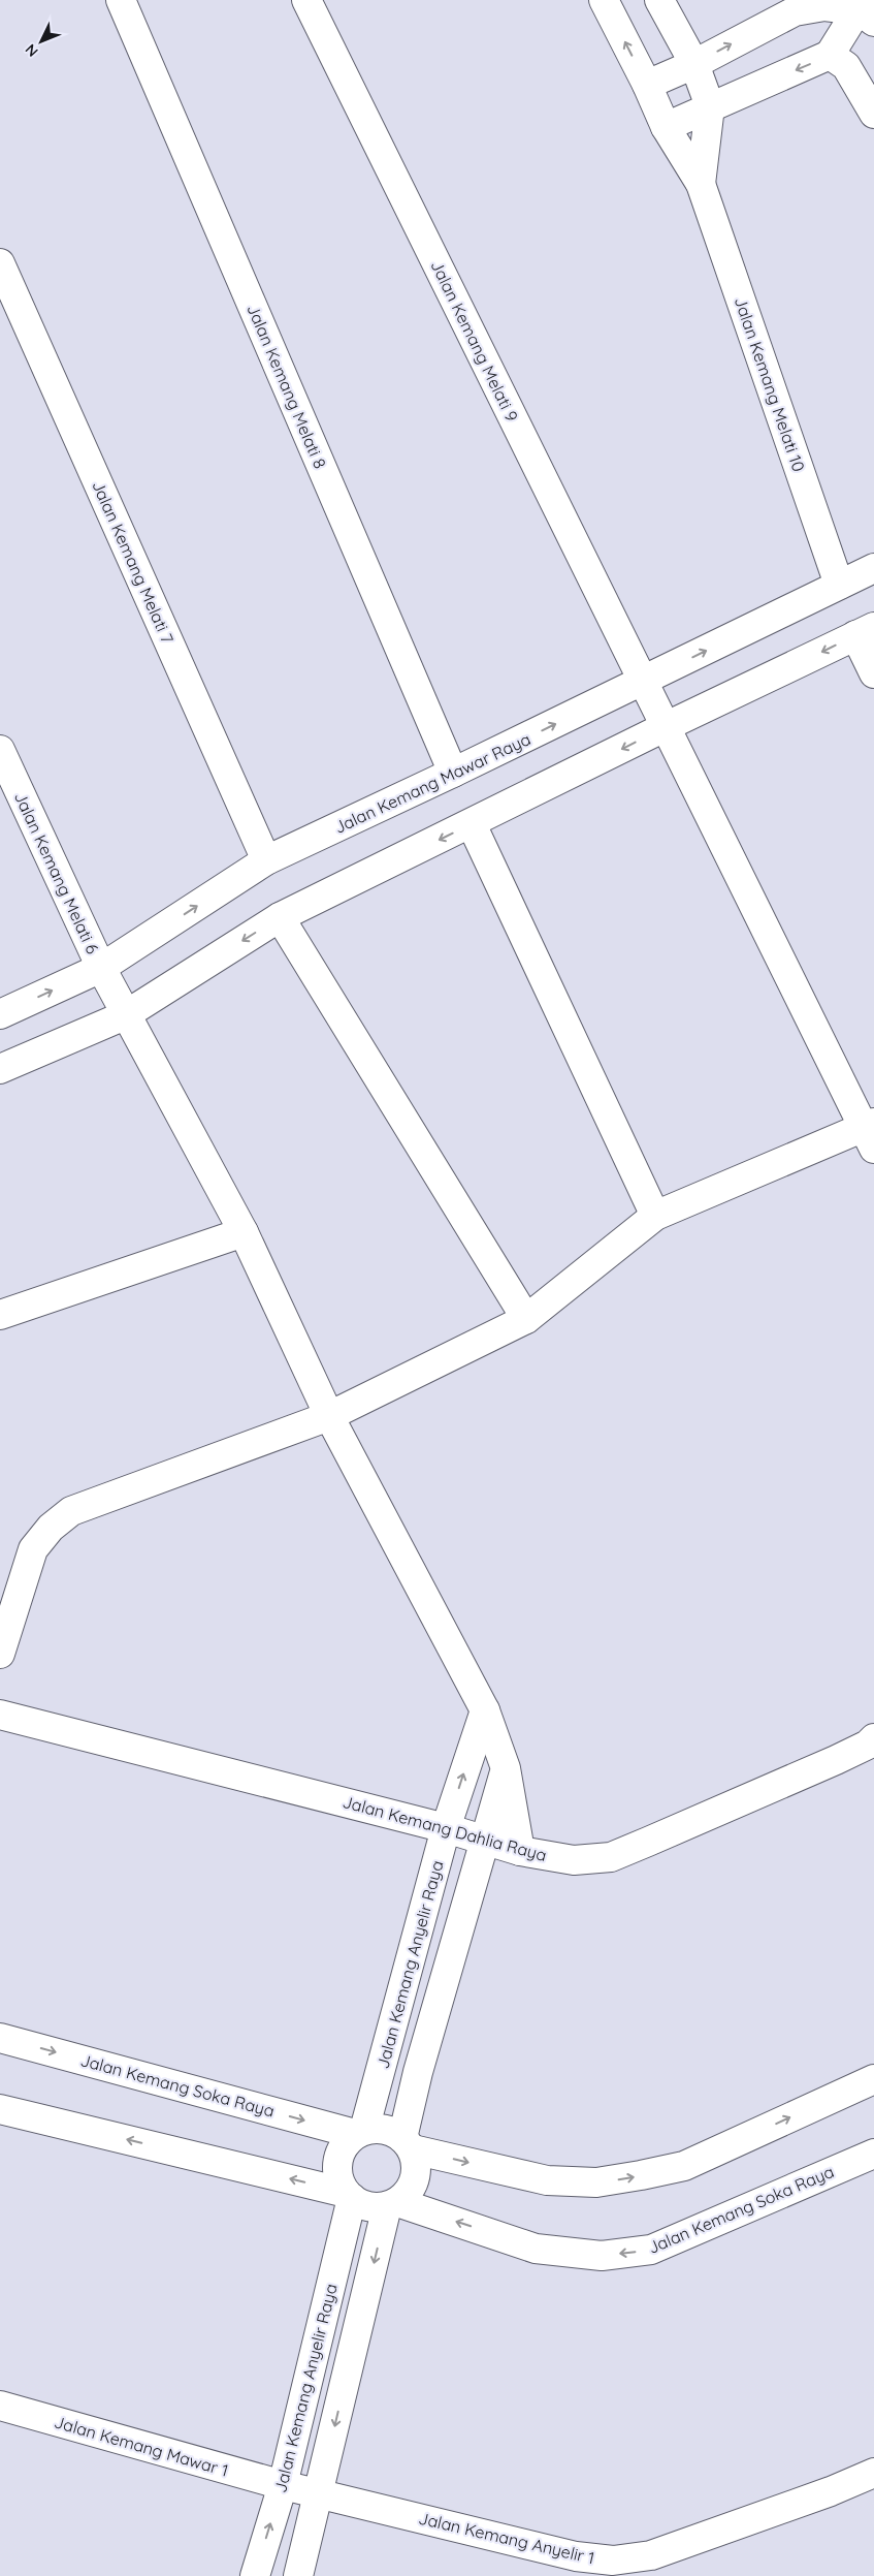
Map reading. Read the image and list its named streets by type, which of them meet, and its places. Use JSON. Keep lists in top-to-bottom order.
{
  "streets": {
    "street": [
      "Jalan Kemang Melati 9",
      "Jalan Kemang Melati 10",
      "Jalan Kemang Melati 8",
      "Jalan Kemang Melati 7",
      "Jalan Kemang Mawar Raya",
      "Jalan Kemang Melati 6",
      "Jalan Kemang Dahlia Raya",
      "Jalan Kemang Anyelir Raya",
      "Jalan Kemang Soka Raya",
      "Jalan Kemang Mawar 1",
      "Jalan Kemang Anyelir 1"
    ]
  },
  "crossings": [
    ["Jalan Kemang Melati 9", "Jalan Kemang Mawar Raya"],
    ["Jalan Kemang Melati 10", "Jalan Kemang Mawar Raya"],
    ["Jalan Kemang Melati 8", "Jalan Kemang Mawar Raya"],
    ["Jalan Kemang Melati 7", "Jalan Kemang Mawar Raya"],
    ["Jalan Kemang Mawar Raya", "Jalan Kemang Melati 6"],
    ["Jalan Kemang Melati 6", "Jalan Kemang Dahlia Raya"],
    ["Jalan Kemang Melati 6", "Jalan Kemang Anyelir Raya"],
    ["Jalan Kemang Dahlia Raya", "Jalan Kemang Anyelir Raya"],
    ["Jalan Kemang Anyelir Raya", "Jalan Kemang Soka Raya"],
    ["Jalan Kemang Anyelir Raya", "Jalan Kemang Mawar 1"],
    ["Jalan Kemang Anyelir Raya", "Jalan Kemang Anyelir 1"],
    ["Jalan Kemang Mawar 1", "Jalan Kemang Anyelir 1"]
  ],
  "north": "bottom left"
}
